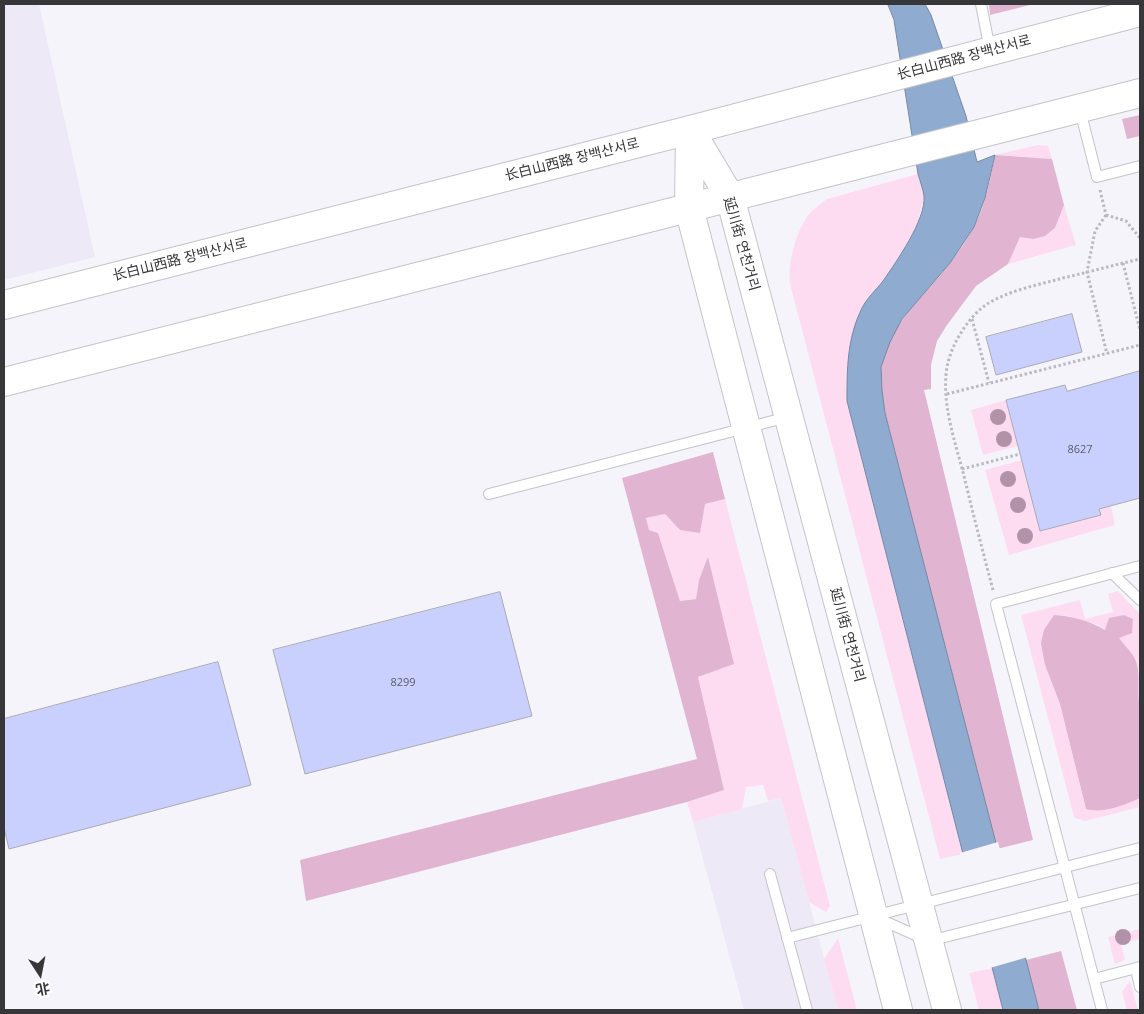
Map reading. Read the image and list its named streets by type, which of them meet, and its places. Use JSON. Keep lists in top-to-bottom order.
{
  "streets": {
    "main road": ["长白山西路 장백산서로", "延川街 연천거리"]
  },
  "crossings": [
    ["长白山西路 장백산서로", "延川街 연천거리"]
  ],
  "house_numbers": ["8627", "8299"],
  "north": "bottom"
}
